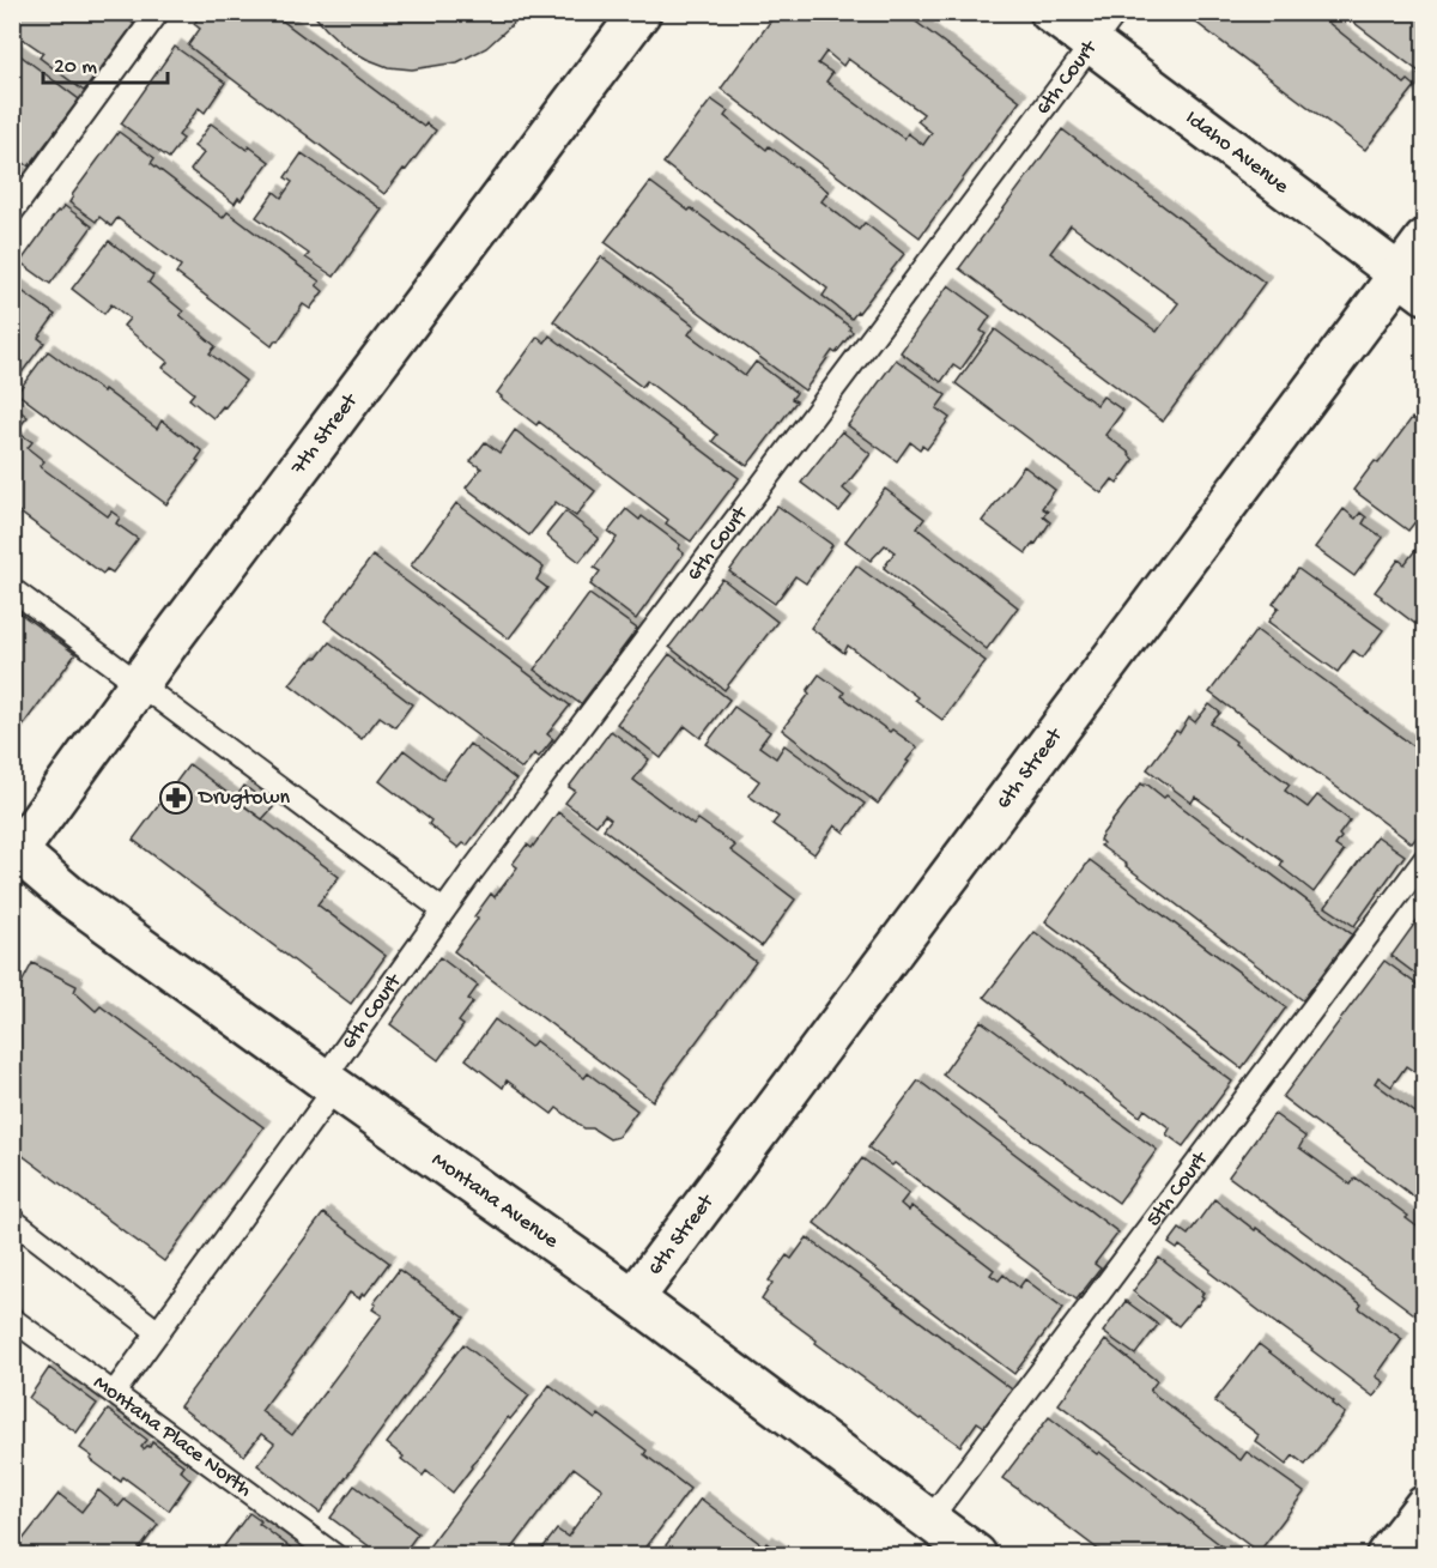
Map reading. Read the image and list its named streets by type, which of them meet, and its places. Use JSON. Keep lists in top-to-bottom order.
{
  "streets": {
    "street": [
      "Idaho Avenue",
      "7th Street",
      "6th Street",
      "Montana Avenue"
    ],
    "lane": ["6th Court", "5th Court", "Montana Place North"]
  },
  "crossings": [
    ["6th Court", "Idaho Avenue"],
    ["6th Court", "Montana Avenue"],
    ["6th Court", "Montana Place North"],
    ["Idaho Avenue", "6th Street"],
    ["7th Street", "Montana Avenue"],
    ["6th Street", "Montana Avenue"],
    ["5th Court", "Montana Avenue"]
  ],
  "places": {
    "pharmacy": ["Drugtown"]
  },
  "scale_bar": "20 m"
}
